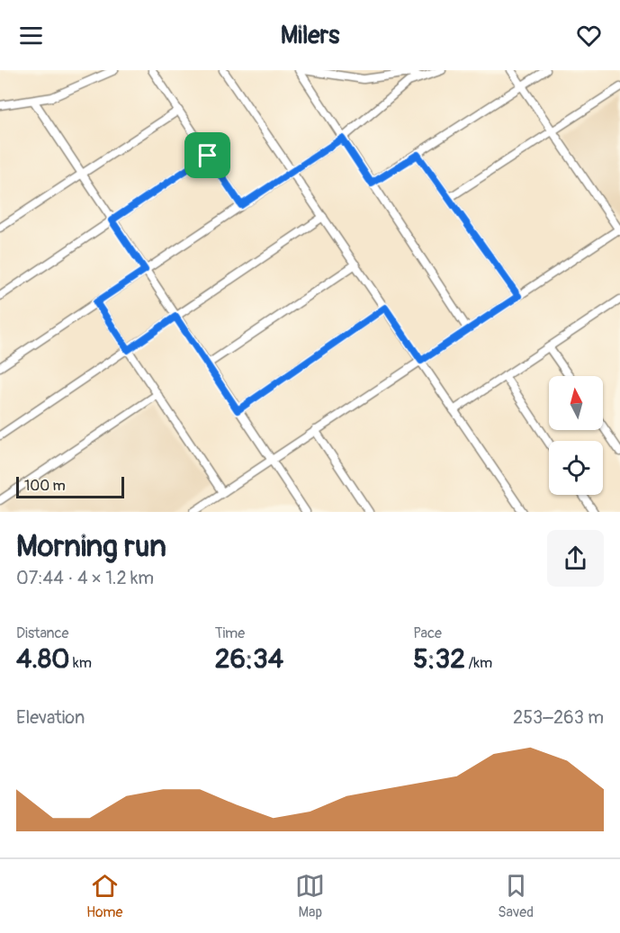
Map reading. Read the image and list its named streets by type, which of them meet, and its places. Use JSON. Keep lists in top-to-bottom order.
{
  "scale_bar": "100 m",
  "north": "top",
  "page": {
    "header": "Milers",
    "scale": "100 m",
    "heading": ["Morning run", "07:44 · 4 × 1.2 km"],
    "stats": [
      ["Distance", "4.80 km"],
      ["Time", "26:34"],
      ["Pace", "5:32 /km"]
    ],
    "chart": ["Elevation", "253–263 m"],
    "tabs": ["Home", "Map", "Saved"]
  }
}
